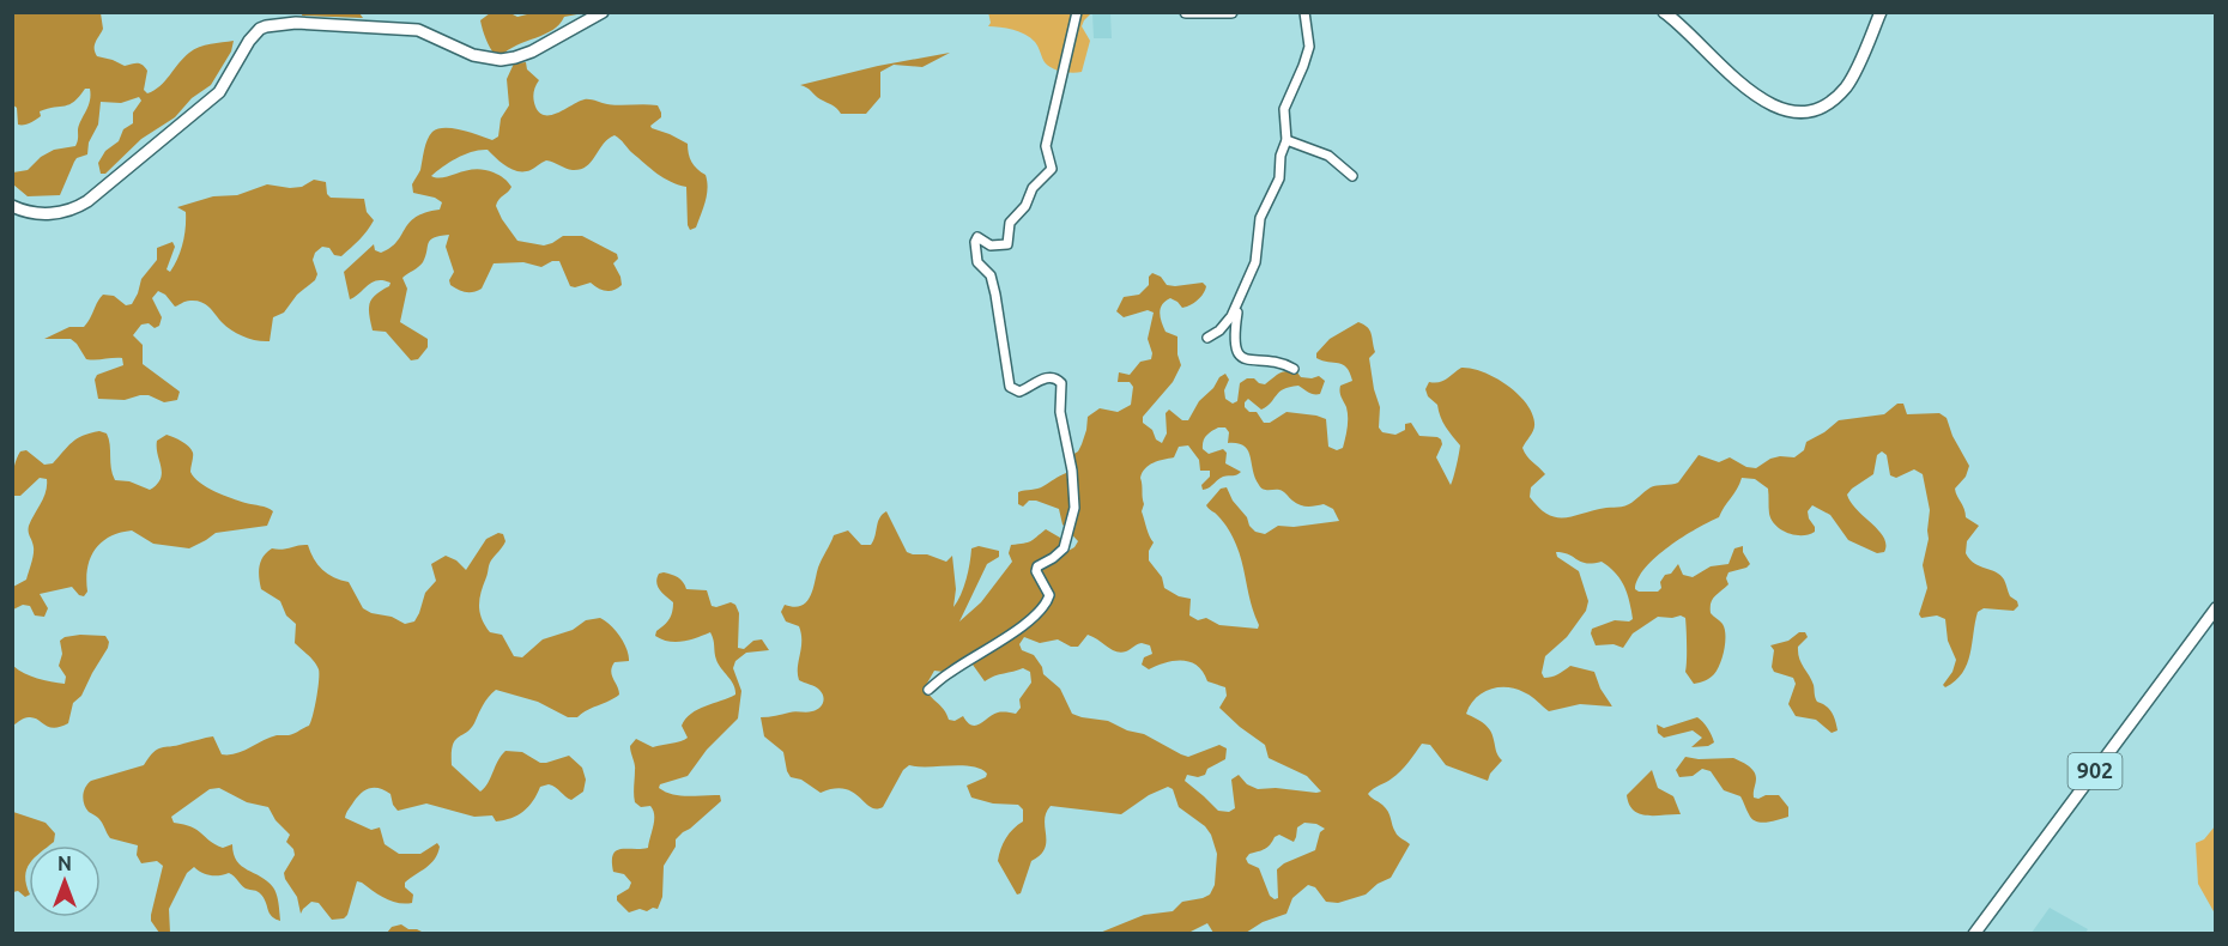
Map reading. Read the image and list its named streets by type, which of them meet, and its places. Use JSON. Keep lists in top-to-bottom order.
{
  "streets": {
    "highway": ["902"]
  },
  "north": "top"
}
